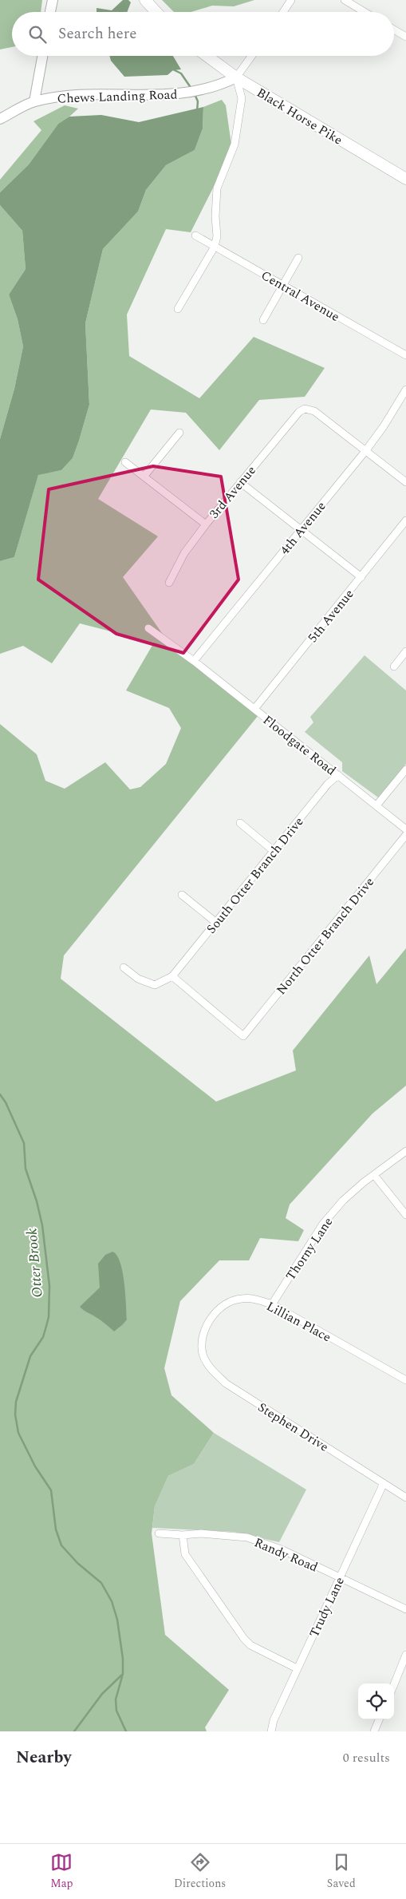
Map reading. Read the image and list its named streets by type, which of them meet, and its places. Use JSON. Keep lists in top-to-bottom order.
{
  "streets": {
    "main road": ["Chews Landing Road", "Black Horse Pike"],
    "street": [
      "Central Avenue",
      "3rd Avenue",
      "4th Avenue",
      "5th Avenue",
      "Floodgate Road",
      "South Otter Branch Drive",
      "North Otter Branch Drive",
      "Thorny Lane",
      "Lillian Place",
      "Stephen Drive",
      "Randy Road",
      "Trudy Lane"
    ]
  },
  "crossings": [
    ["Chews Landing Road", "Black Horse Pike"],
    ["3rd Avenue", "4th Avenue"],
    ["4th Avenue", "Floodgate Road"],
    ["5th Avenue", "Floodgate Road"],
    ["Floodgate Road", "South Otter Branch Drive"],
    ["South Otter Branch Drive", "North Otter Branch Drive"],
    ["Thorny Lane", "Lillian Place"],
    ["Lillian Place", "Stephen Drive"],
    ["Stephen Drive", "Trudy Lane"],
    ["Randy Road", "Trudy Lane"]
  ],
  "water": ["Otter Brook"],
  "page": {
    "search": "Search here",
    "heading": ["Nearby", "0 results"],
    "nav": ["Map", "Directions", "Saved"]
  }
}
